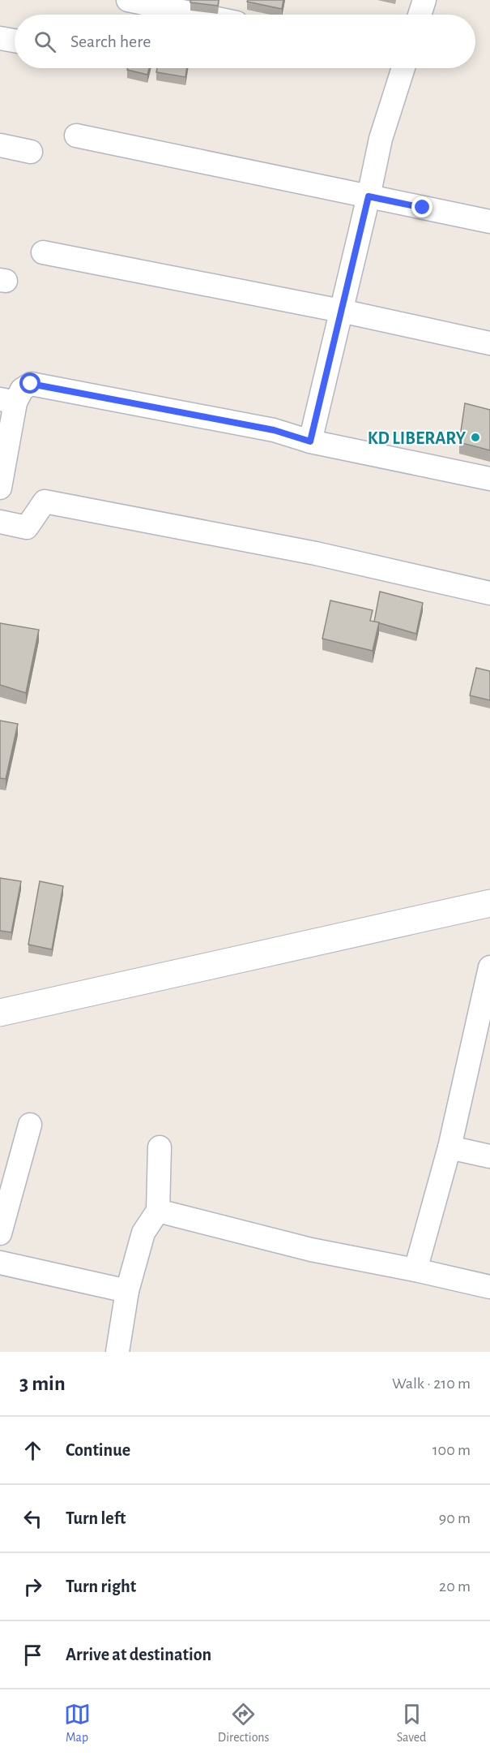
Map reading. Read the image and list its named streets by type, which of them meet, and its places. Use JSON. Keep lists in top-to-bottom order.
{
  "places": ["KD LIBERARY"],
  "page": {
    "search": "Search here",
    "heading": ["3 min", "Walk · 210 m"],
    "list": [
      ["Continue", "100 m"],
      ["Turn left", "90 m"],
      ["Turn right", "20 m"],
      "Arrive at destination"
    ],
    "nav": ["Map", "Directions", "Saved"]
  }
}
